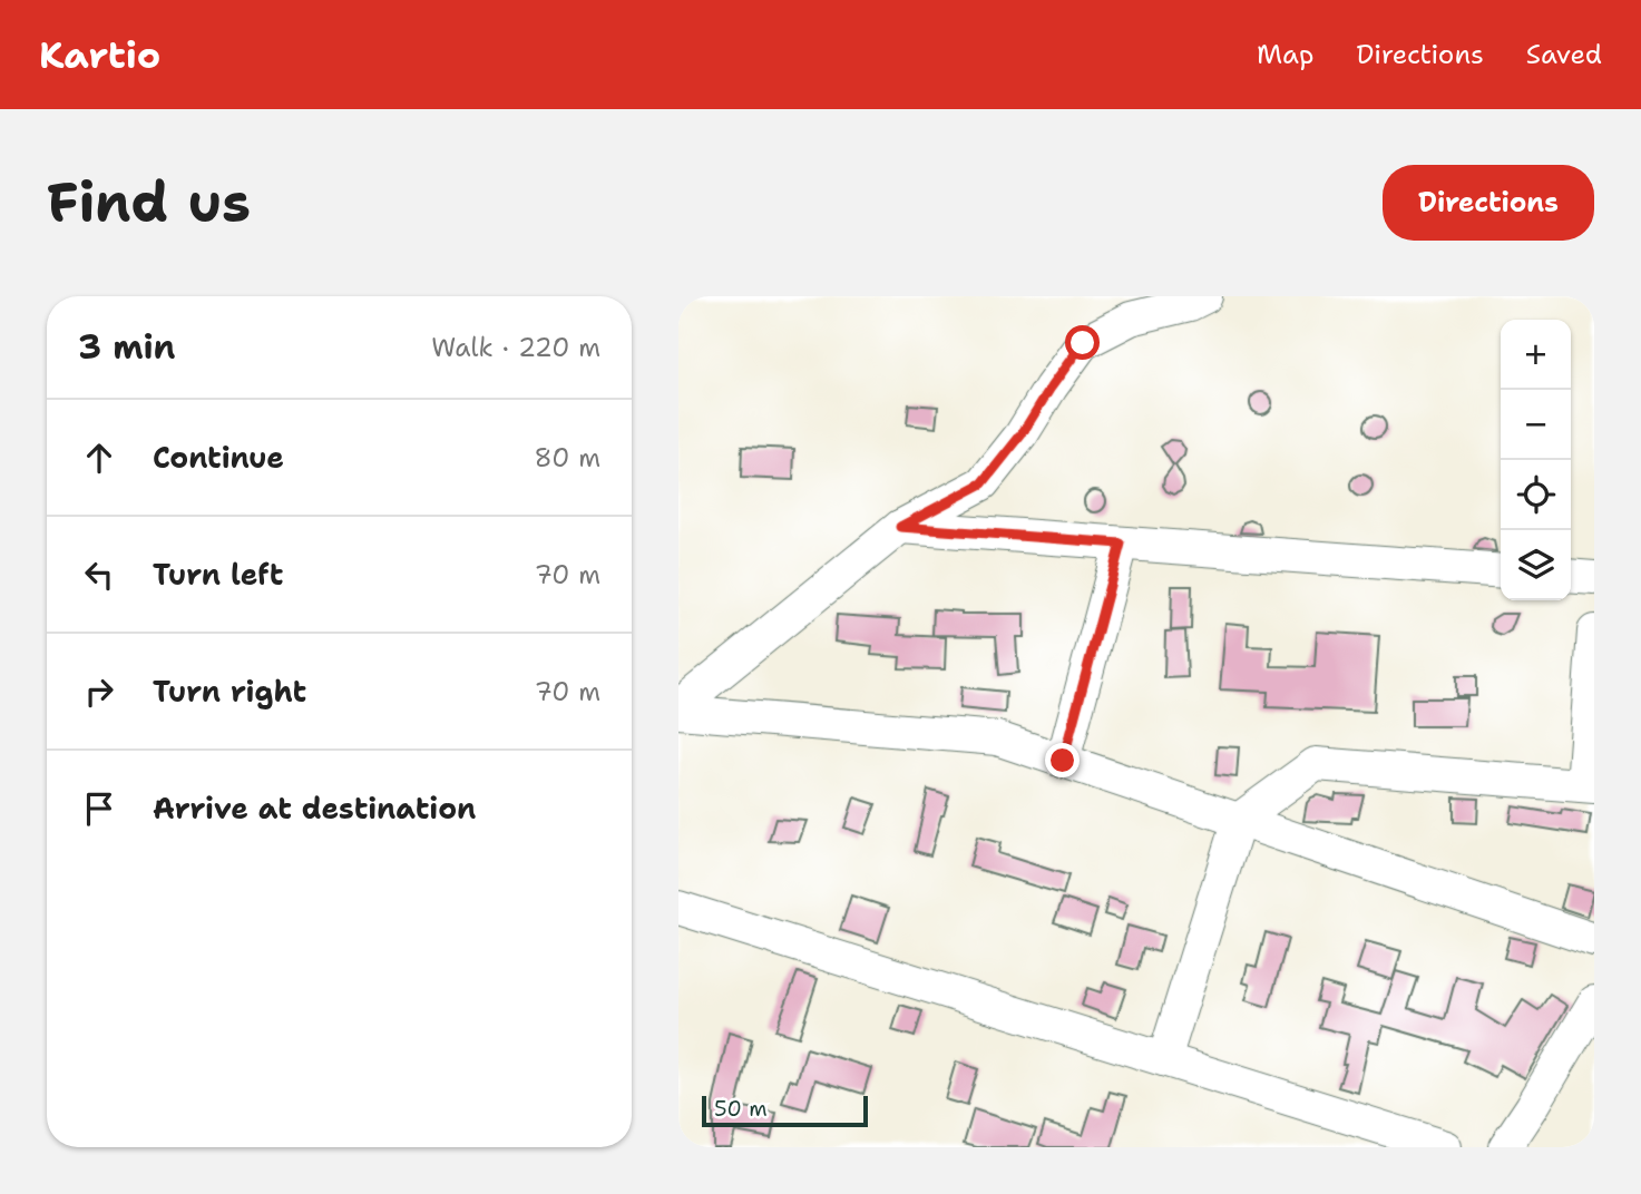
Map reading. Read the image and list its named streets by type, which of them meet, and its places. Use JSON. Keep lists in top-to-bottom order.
{
  "scale_bar": "50 m",
  "page": {
    "header": "Kartio",
    "nav": ["Map", "Directions", "Saved"],
    "buttons": "Directions",
    "title": "Find us",
    "heading": ["3 min", "Walk · 220 m"],
    "map_buttons": ["+", "−"],
    "list": [
      ["Continue", "80 m"],
      ["Turn left", "70 m"],
      ["Turn right", "70 m"],
      "Arrive at destination"
    ],
    "scale": "50 m"
  }
}
